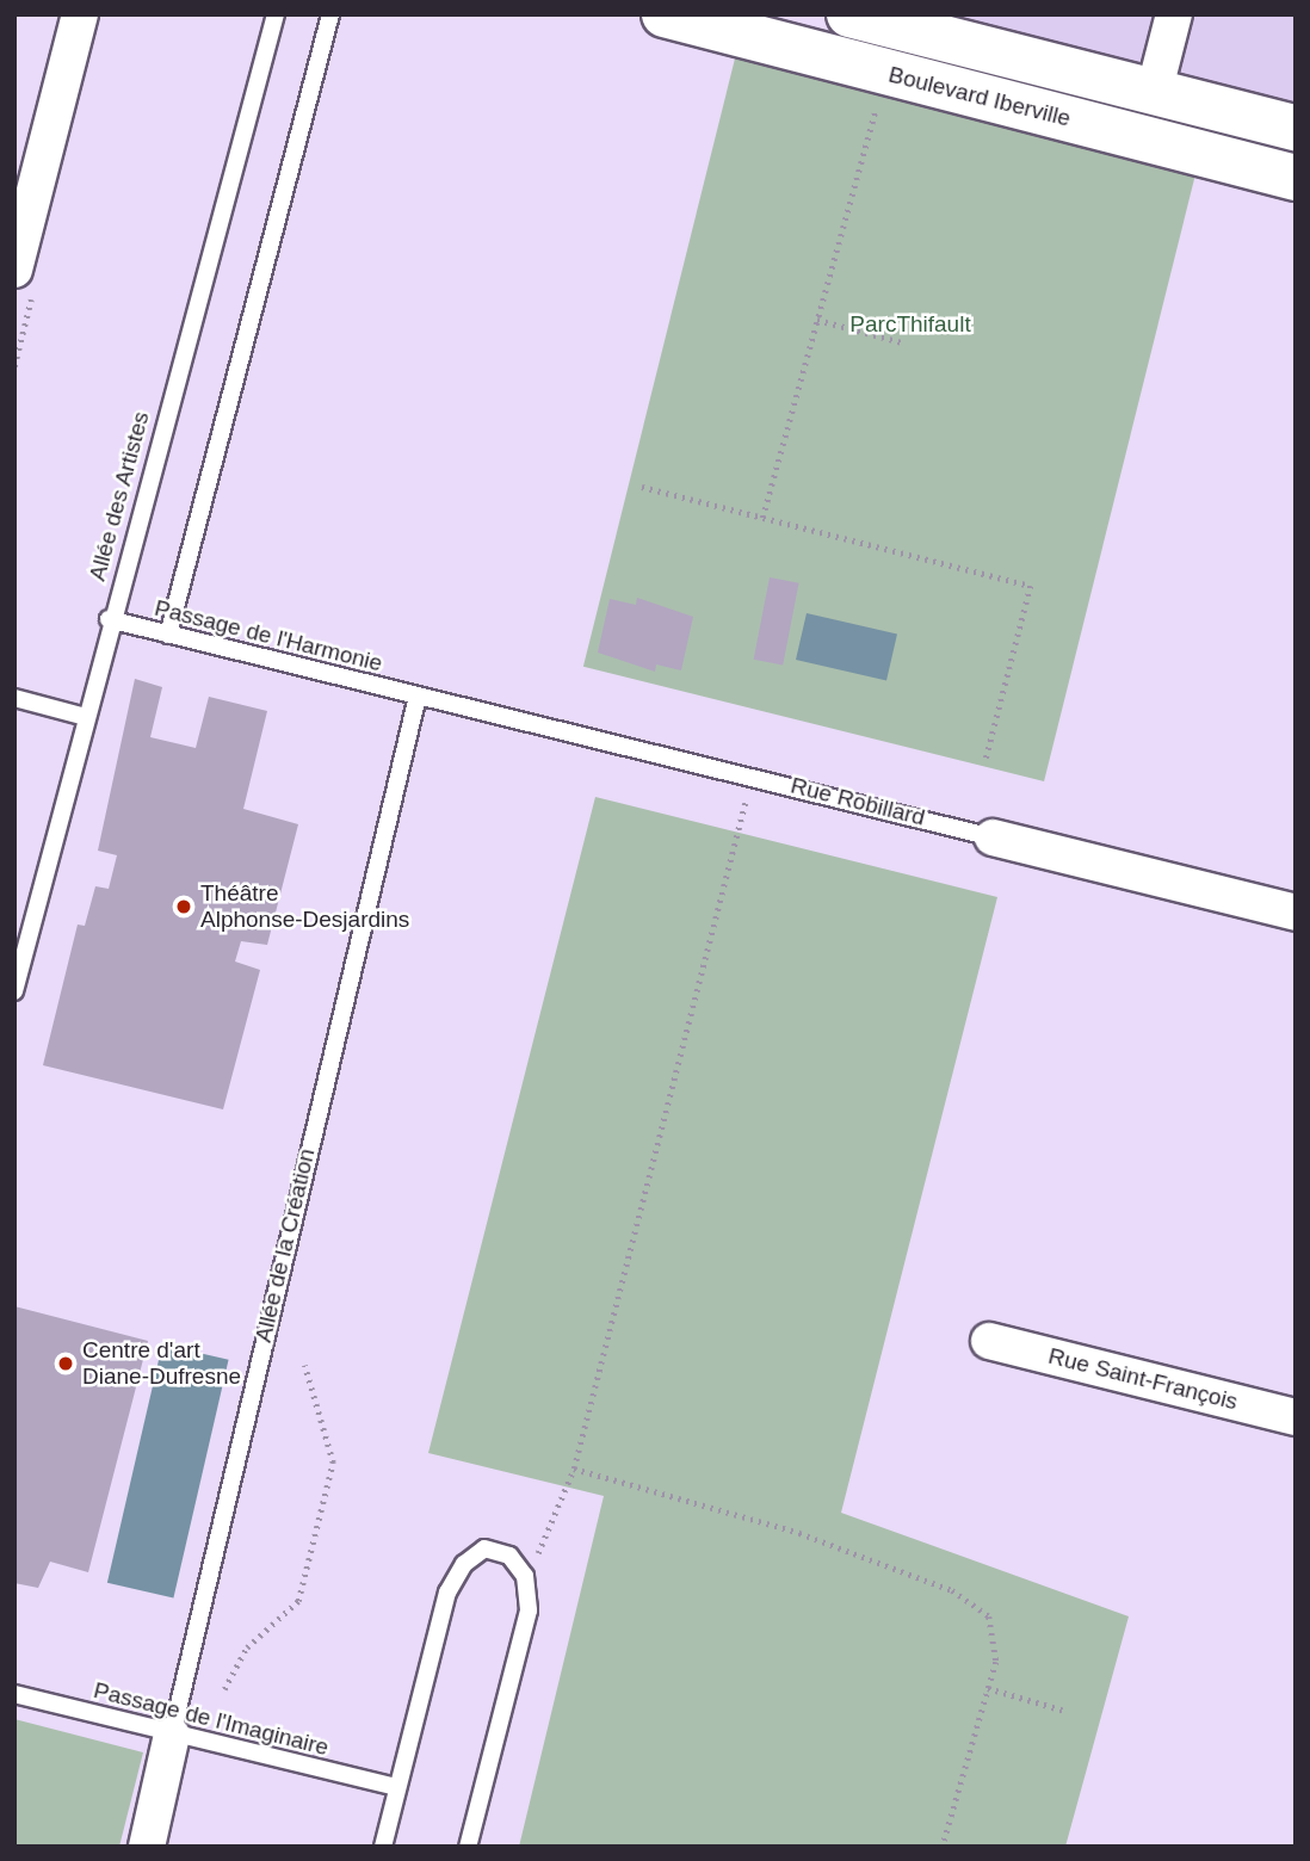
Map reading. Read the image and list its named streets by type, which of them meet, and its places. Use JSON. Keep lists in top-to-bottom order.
{
  "streets": {
    "street": [
      "Boulevard Iberville",
      "Rue Robillard",
      "Allée de la Création",
      "Rue Saint-François"
    ],
    "lane": ["Allée des Artistes", "Passage de l'Harmonie", "Passage de l'Imaginaire"]
  },
  "crossings": [
    ["Allée des Artistes", "Passage de l'Harmonie"],
    ["Passage de l'Harmonie", "Rue Robillard"],
    ["Passage de l'Harmonie", "Allée de la Création"],
    ["Rue Robillard", "Allée de la Création"],
    ["Allée de la Création", "Passage de l'Imaginaire"]
  ],
  "parks": ["ParcThifault"],
  "places": ["Théâtre Alphonse-Desjardins", "Centre d'art Diane-Dufresne"]
}
